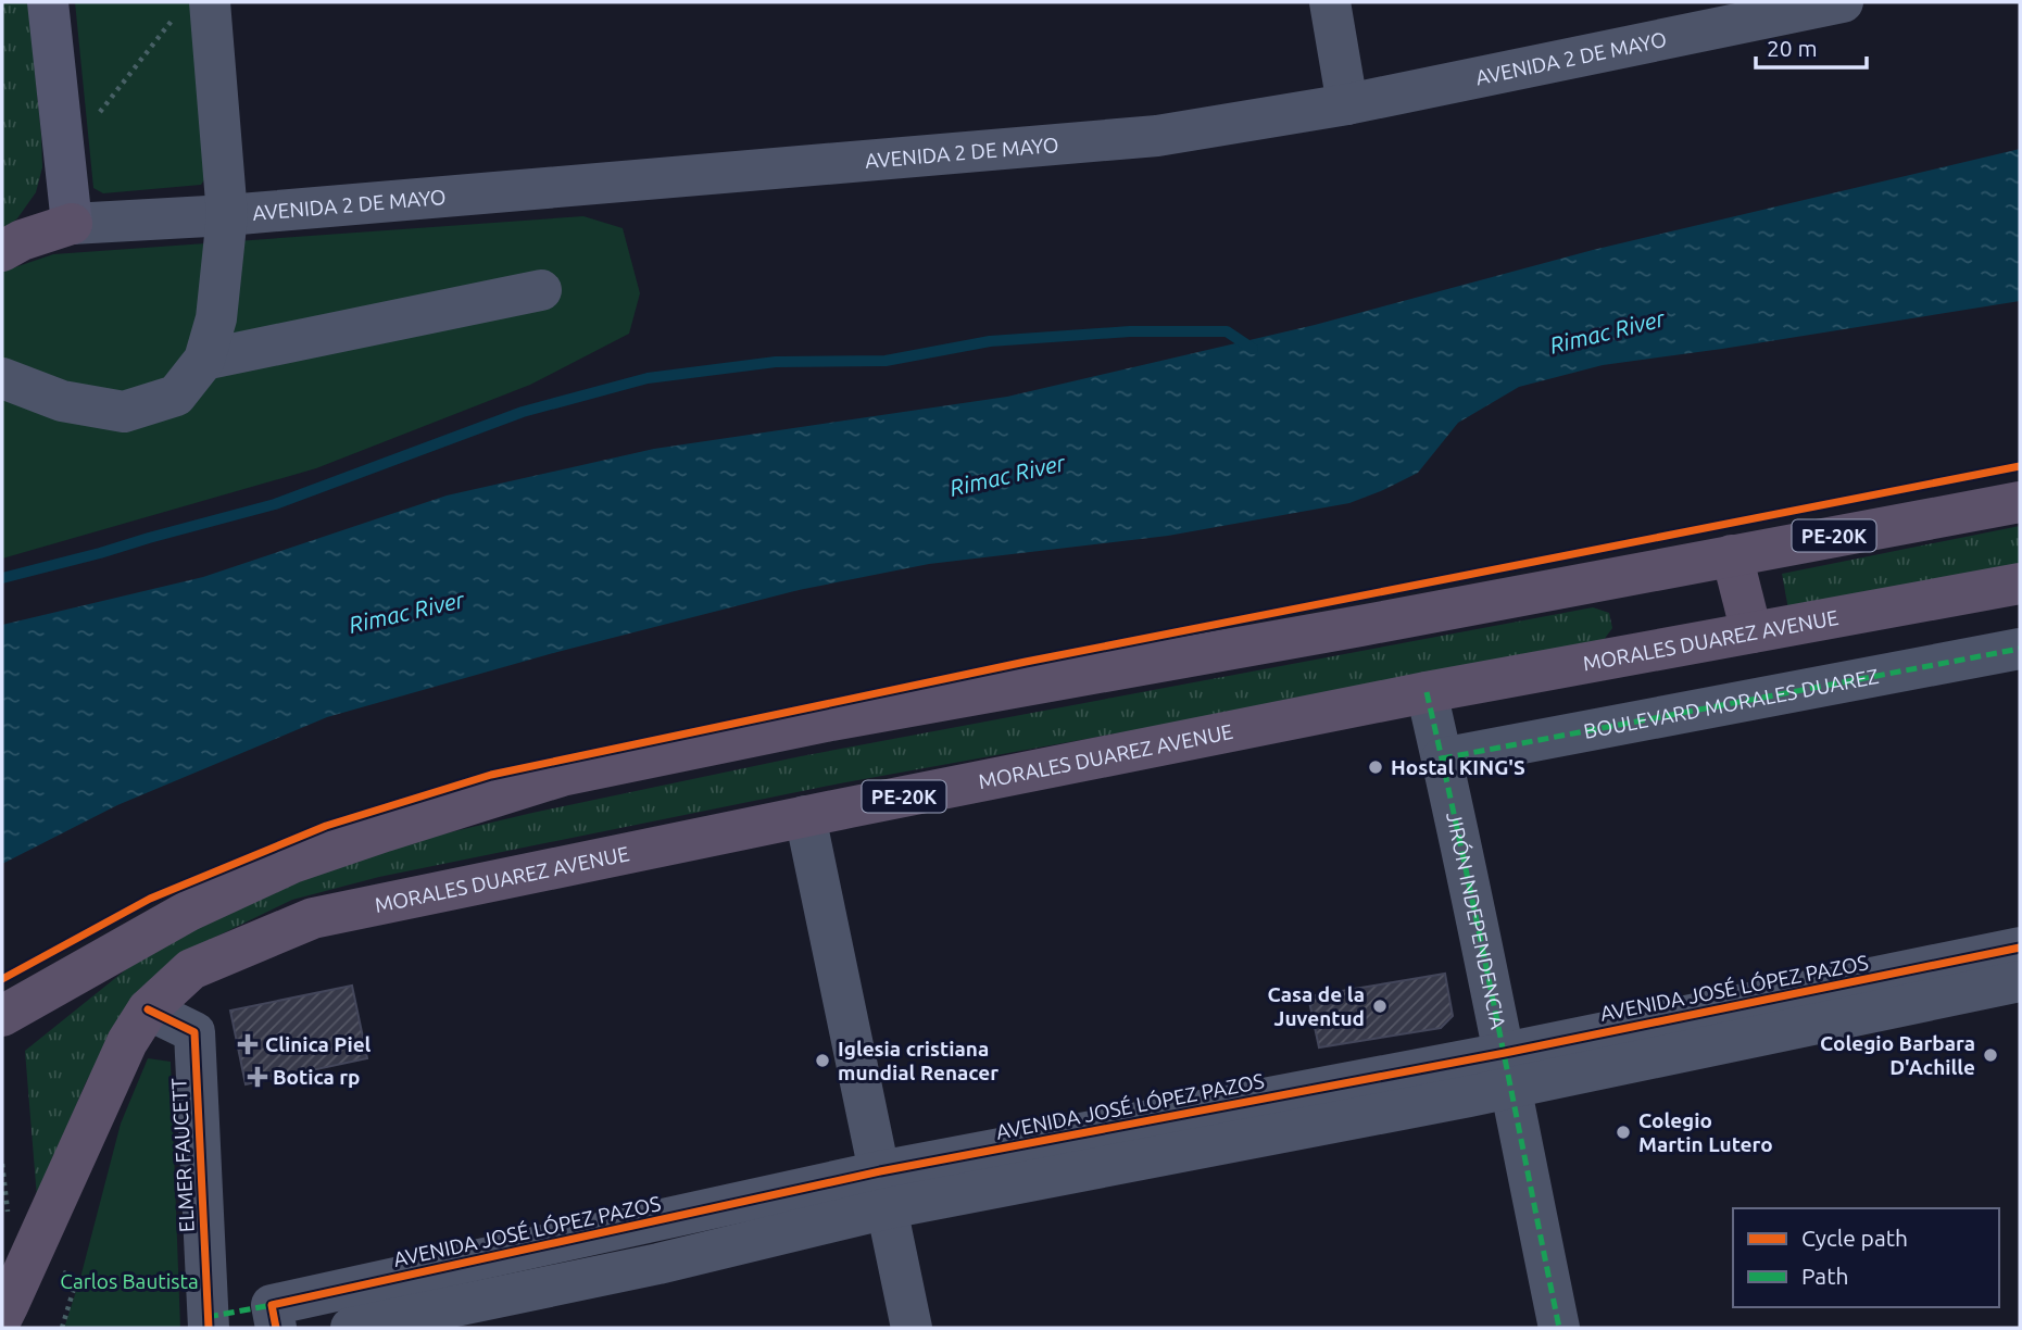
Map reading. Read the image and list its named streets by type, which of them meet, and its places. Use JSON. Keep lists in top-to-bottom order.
{
  "streets": {
    "highway": ["PE-20K", "MORALES DUAREZ AVENUE"],
    "street": [
      "AVENIDA 2 DE MAYO",
      "BOULEVARD MORALES DUAREZ",
      "JIRÓN INDEPENDENCIA",
      "AVENIDA JOSÉ LÓPEZ PAZOS",
      "ELMER FAUCETT"
    ]
  },
  "crossings": [
    ["MORALES DUAREZ AVENUE", "JIRÓN INDEPENDENCIA"],
    ["MORALES DUAREZ AVENUE", "ELMER FAUCETT"],
    ["BOULEVARD MORALES DUAREZ", "JIRÓN INDEPENDENCIA"],
    ["JIRÓN INDEPENDENCIA", "AVENIDA JOSÉ LÓPEZ PAZOS"]
  ],
  "water": ["Rimac River"],
  "parks": ["Carlos Bautista"],
  "places": {
    "other": [
      "Hostal KING'S",
      "Casa de la Juventud",
      "Colegio Barbara D'Achille",
      "Iglesia cristiana mundial Renacer",
      "Colegio Martin Lutero"
    ],
    "health": ["Clinica Piel", "Botica rp"]
  },
  "legend": ["Cycle path", "Path"],
  "scale_bar": "20 m"
}
